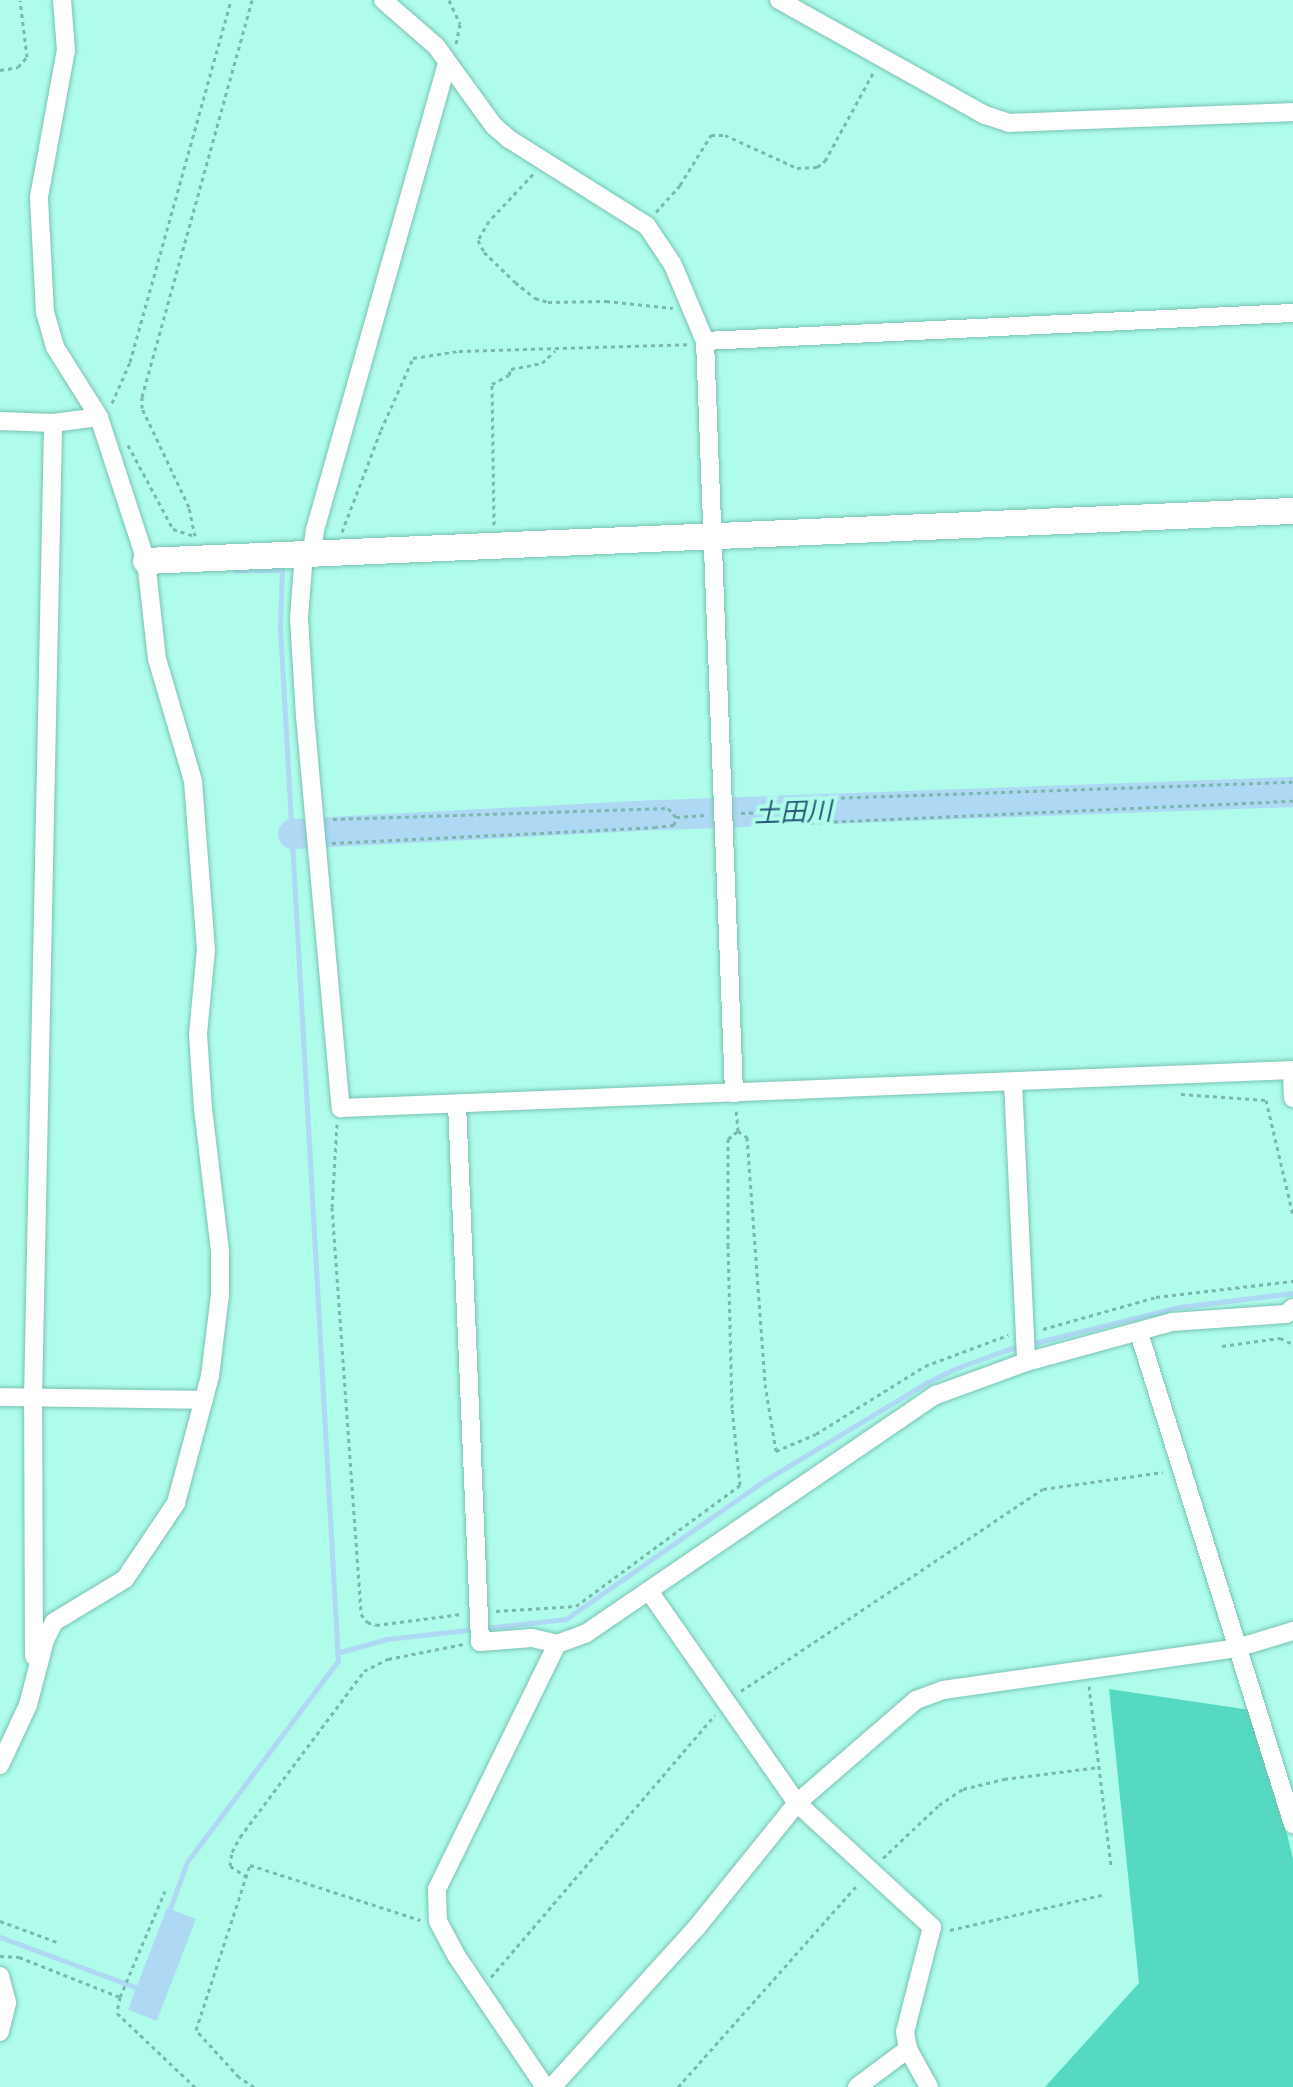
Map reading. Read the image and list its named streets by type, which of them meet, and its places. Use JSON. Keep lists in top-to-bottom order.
{
  "water": ["土田川"]
}
